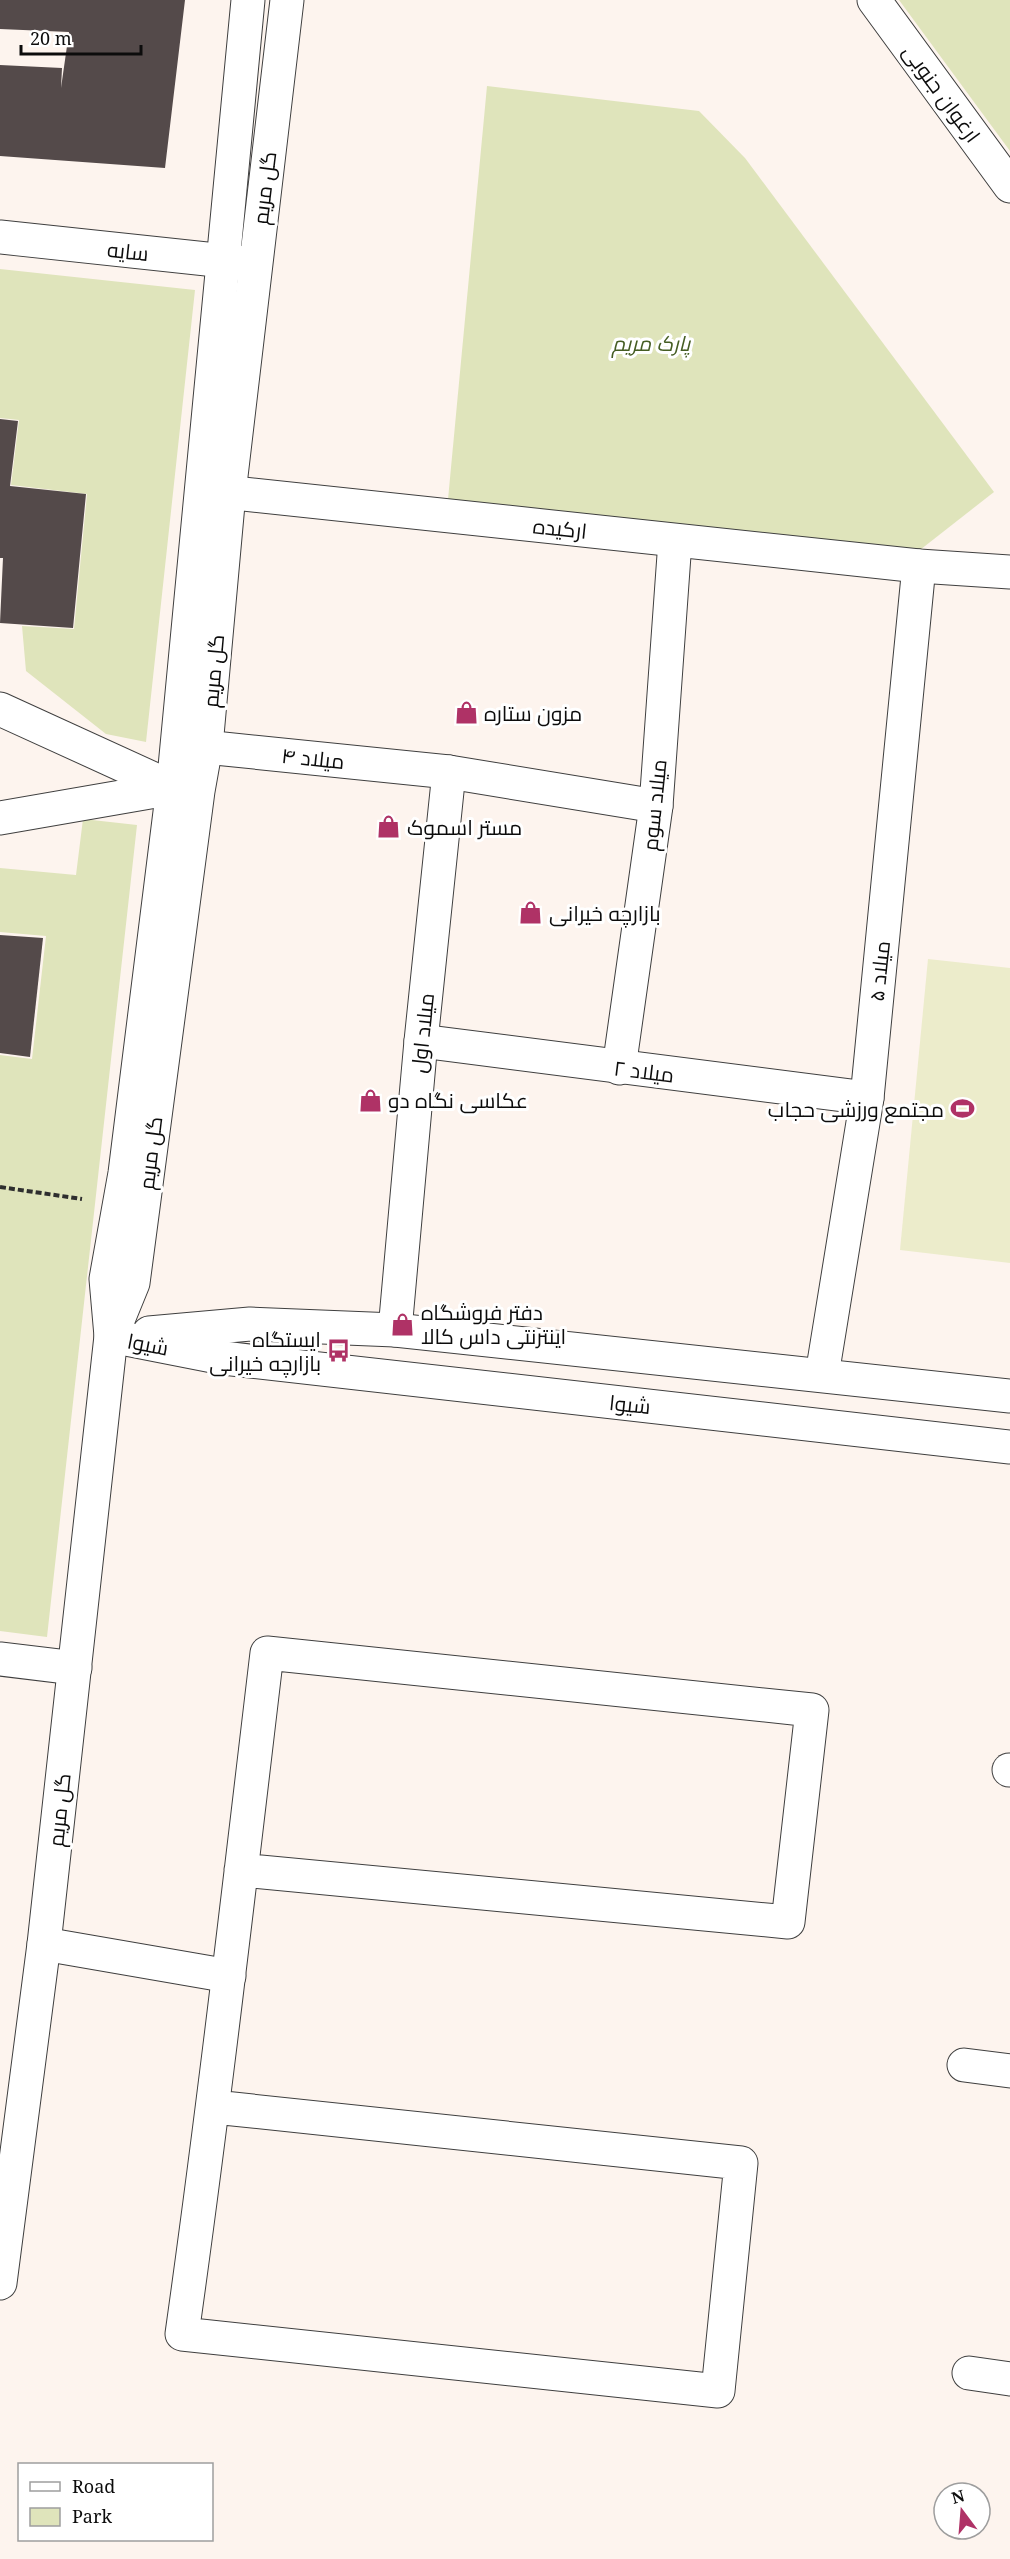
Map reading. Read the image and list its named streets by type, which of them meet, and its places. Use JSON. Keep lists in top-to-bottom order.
{
  "streets": {
    "street": [
      "ارغوان جنوبی",
      "گل مریم",
      "سایه",
      "ارکیده",
      "میلاد ۴",
      "میلاد سوم",
      "میلاد ۵",
      "میلاد اول",
      "میلاد ۲",
      "شیوا"
    ]
  },
  "crossings": [
    ["گل مریم", "سایه"],
    ["گل مریم", "ارکیده"],
    ["گل مریم", "میلاد ۴"],
    ["گل مریم", "شیوا"],
    ["ارکیده", "میلاد سوم"],
    ["ارکیده", "میلاد ۵"],
    ["میلاد ۴", "میلاد سوم"],
    ["میلاد ۴", "میلاد اول"],
    ["میلاد سوم", "میلاد ۲"],
    ["میلاد ۵", "میلاد ۲"],
    ["میلاد ۵", "شیوا"],
    ["میلاد اول", "میلاد ۲"],
    ["میلاد اول", "شیوا"]
  ],
  "parks": ["پارک مریم"],
  "places": {
    "shop": [
      "مزون ستاره",
      "مستر اسموک",
      "بازارچه خیرانی",
      "عکاسی نگاه دو",
      "دفتر فروشگاه اینترنتی داس کالا"
    ],
    "sports": ["مجتمع ورزشی حجاب"],
    "bus stop": ["ایستگاه بازارچه خیرانی"]
  },
  "legend": ["Road", "Park"],
  "scale_bar": "20 m",
  "north": "top"
}
